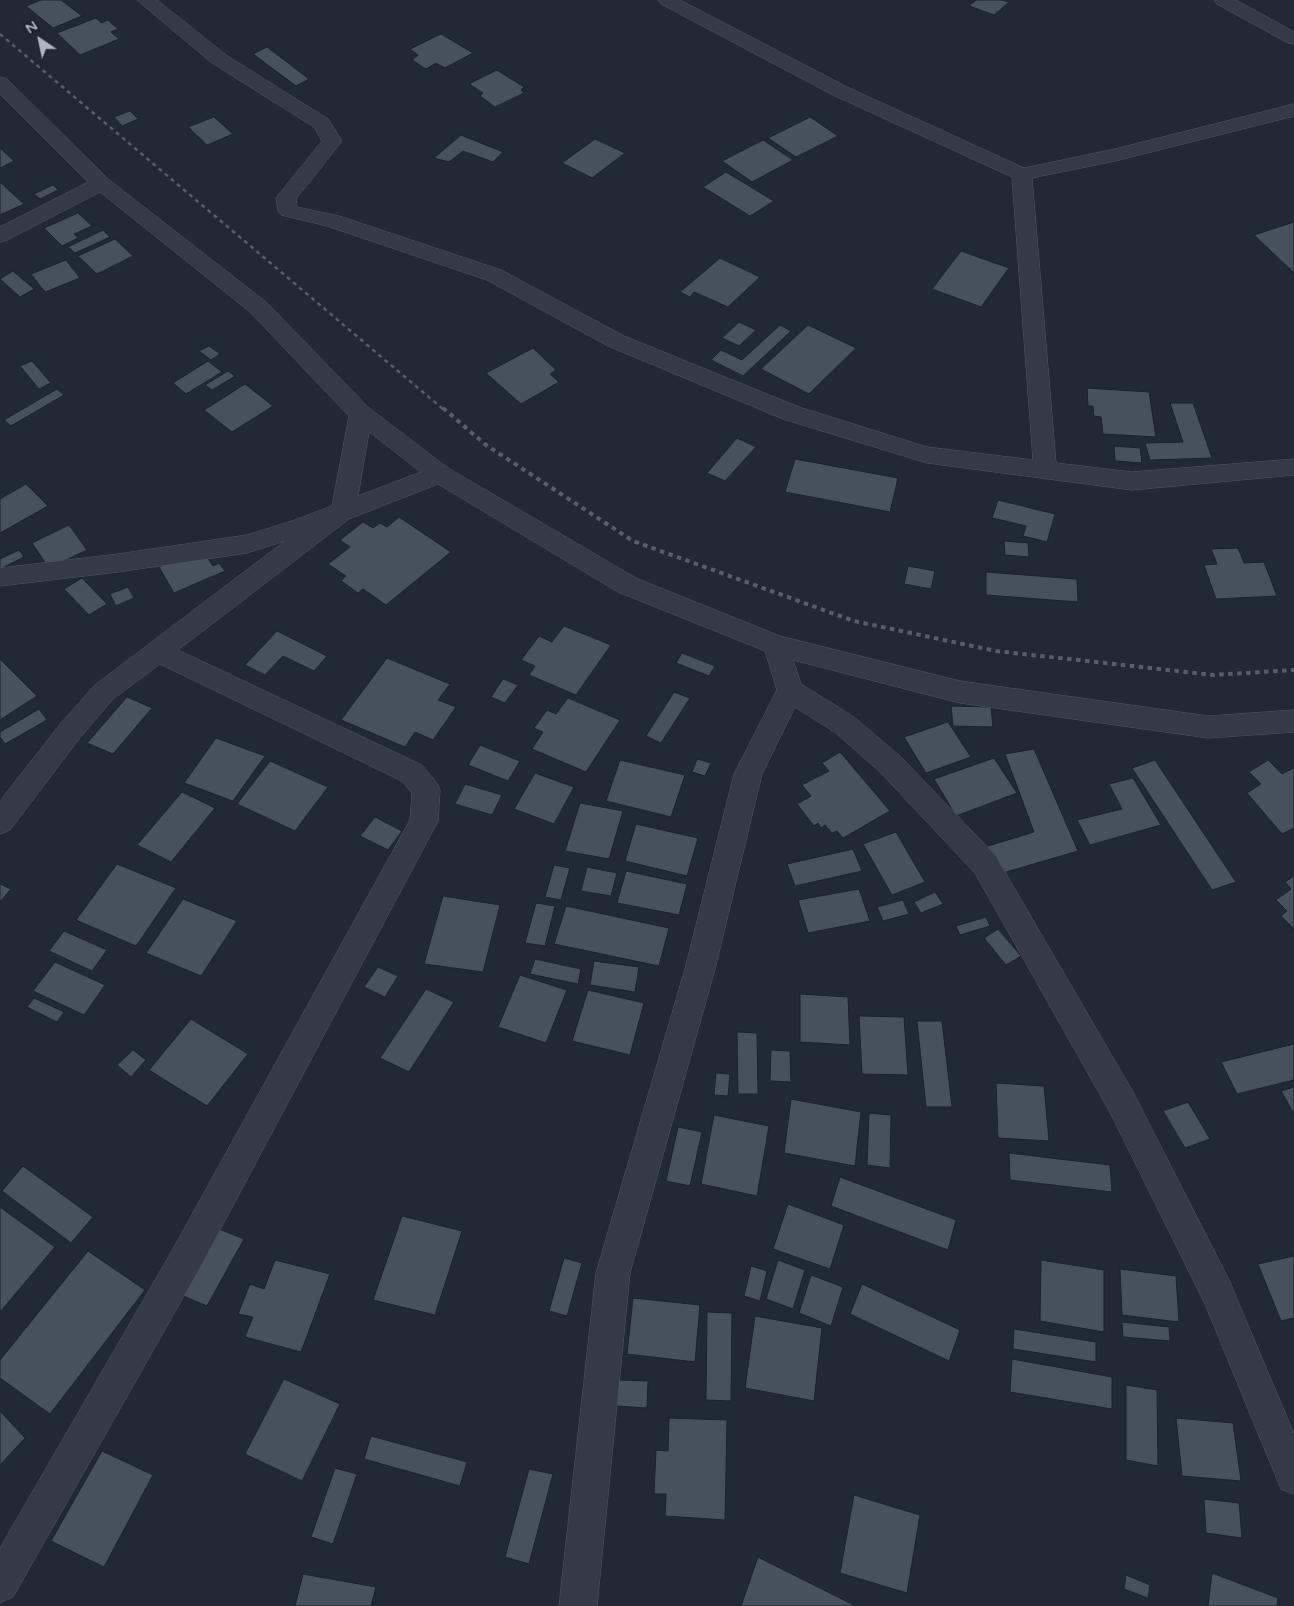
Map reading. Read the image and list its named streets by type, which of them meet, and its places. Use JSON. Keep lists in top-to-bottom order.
{
  "north": "top left"
}
